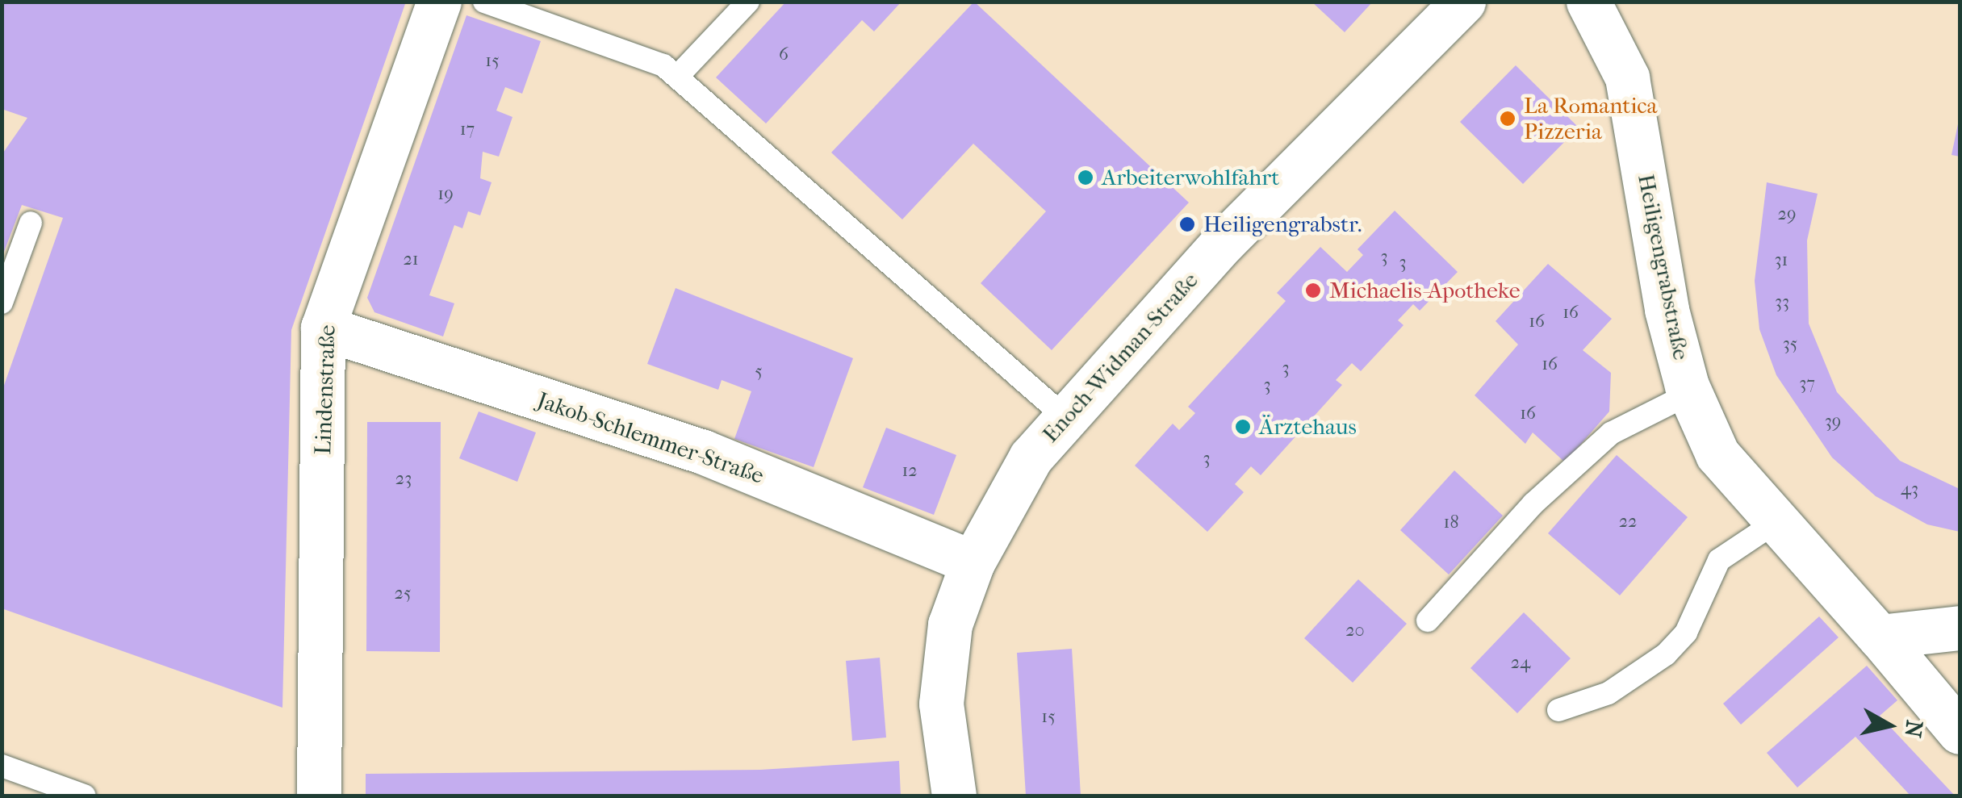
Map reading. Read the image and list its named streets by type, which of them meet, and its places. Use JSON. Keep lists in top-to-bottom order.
{
  "streets": {
    "street": [
      "Heiligengrabstraße",
      "Enoch-Widman-Straße",
      "Lindenstraße",
      "Jakob-Schlemmer-Straße"
    ]
  },
  "crossings": [
    ["Enoch-Widman-Straße", "Jakob-Schlemmer-Straße"],
    ["Lindenstraße", "Jakob-Schlemmer-Straße"]
  ],
  "places": [
    "La Romantica Pizzeria",
    "Arbeiterwohlfahrt",
    "Heiligengrabstr.",
    "Michaelis-Apotheke",
    "Ärztehaus"
  ],
  "house_numbers": [
    "6",
    "15",
    "17",
    "19",
    "29",
    "3",
    "21",
    "31",
    "3",
    "33",
    "16",
    "16",
    "35",
    "16",
    "3",
    "5",
    "37",
    "3",
    "16",
    "39",
    "3",
    "12",
    "23",
    "43",
    "22",
    "18",
    "25",
    "20",
    "24",
    "15"
  ],
  "north": "right"
}
